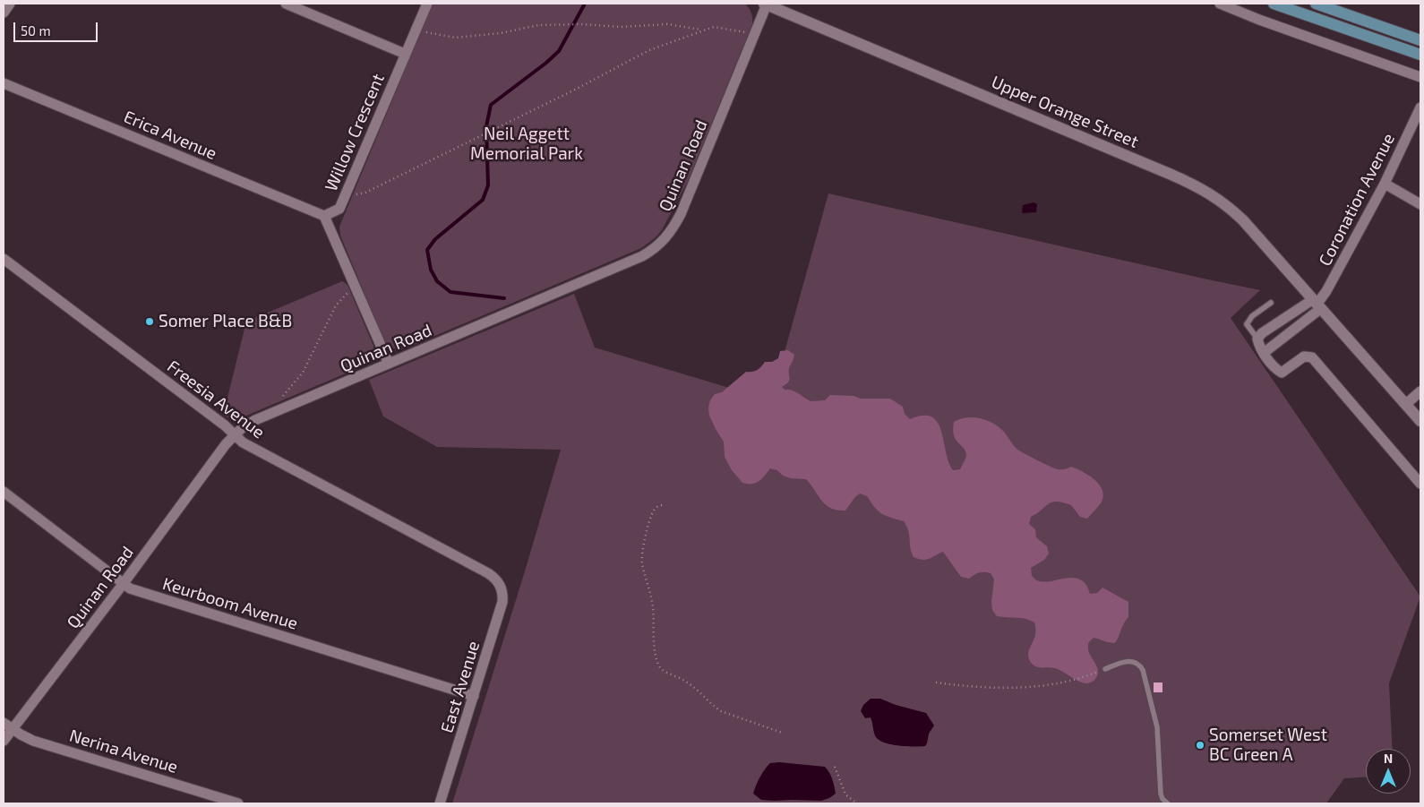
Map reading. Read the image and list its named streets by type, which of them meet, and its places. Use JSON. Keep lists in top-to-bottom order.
{
  "streets": {
    "street": [
      "Upper Orange Street",
      "Willow Crescent",
      "Erica Avenue",
      "Quinan Road",
      "Coronation Avenue",
      "Freesia Avenue",
      "Keurboom Avenue",
      "East Avenue",
      "Nerina Avenue"
    ]
  },
  "crossings": [
    ["Upper Orange Street", "Quinan Road"],
    ["Upper Orange Street", "Coronation Avenue"],
    ["Willow Crescent", "Erica Avenue"],
    ["Quinan Road", "Freesia Avenue"],
    ["Quinan Road", "Keurboom Avenue"],
    ["Quinan Road", "Nerina Avenue"],
    ["Freesia Avenue", "East Avenue"],
    ["Keurboom Avenue", "East Avenue"]
  ],
  "parks": ["Neil Aggett Memorial Park"],
  "places": ["Somer Place B&B", "Somerset West BC Green A"],
  "scale_bar": "50 m",
  "north": "top"
}
